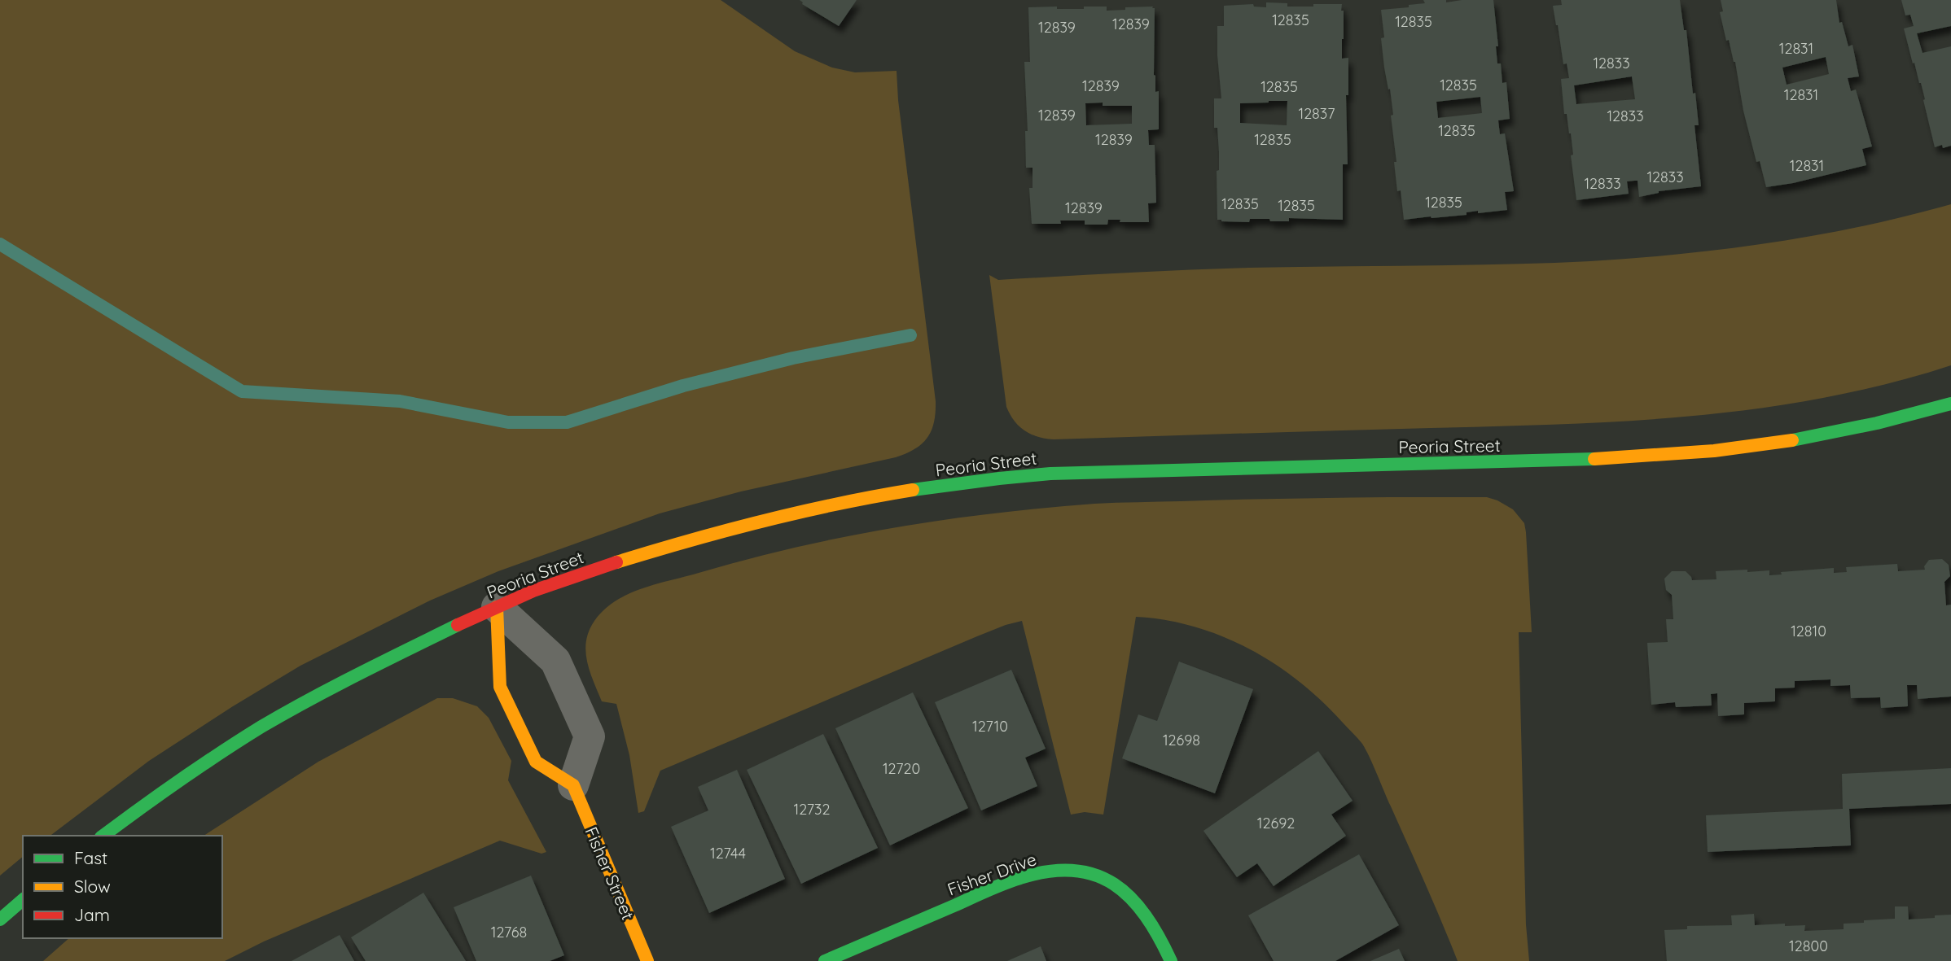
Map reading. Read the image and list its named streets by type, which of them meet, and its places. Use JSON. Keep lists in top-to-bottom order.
{
  "streets": {
    "main road": ["Peoria Street", "Fisher Street", "Fisher Drive"]
  },
  "house_numbers": [
    "12835",
    "12835",
    "12839",
    "12839",
    "12831",
    "12833",
    "12835",
    "12839",
    "12835",
    "12831",
    "12837",
    "12839",
    "12833",
    "12835",
    "12839",
    "12835",
    "12831",
    "12833",
    "12833",
    "12835",
    "12835",
    "12835",
    "12839",
    "12810",
    "12710",
    "12698",
    "12720",
    "12732",
    "12692",
    "12744",
    "12768",
    "12800"
  ],
  "legend": ["Fast", "Slow", "Jam"]
}
